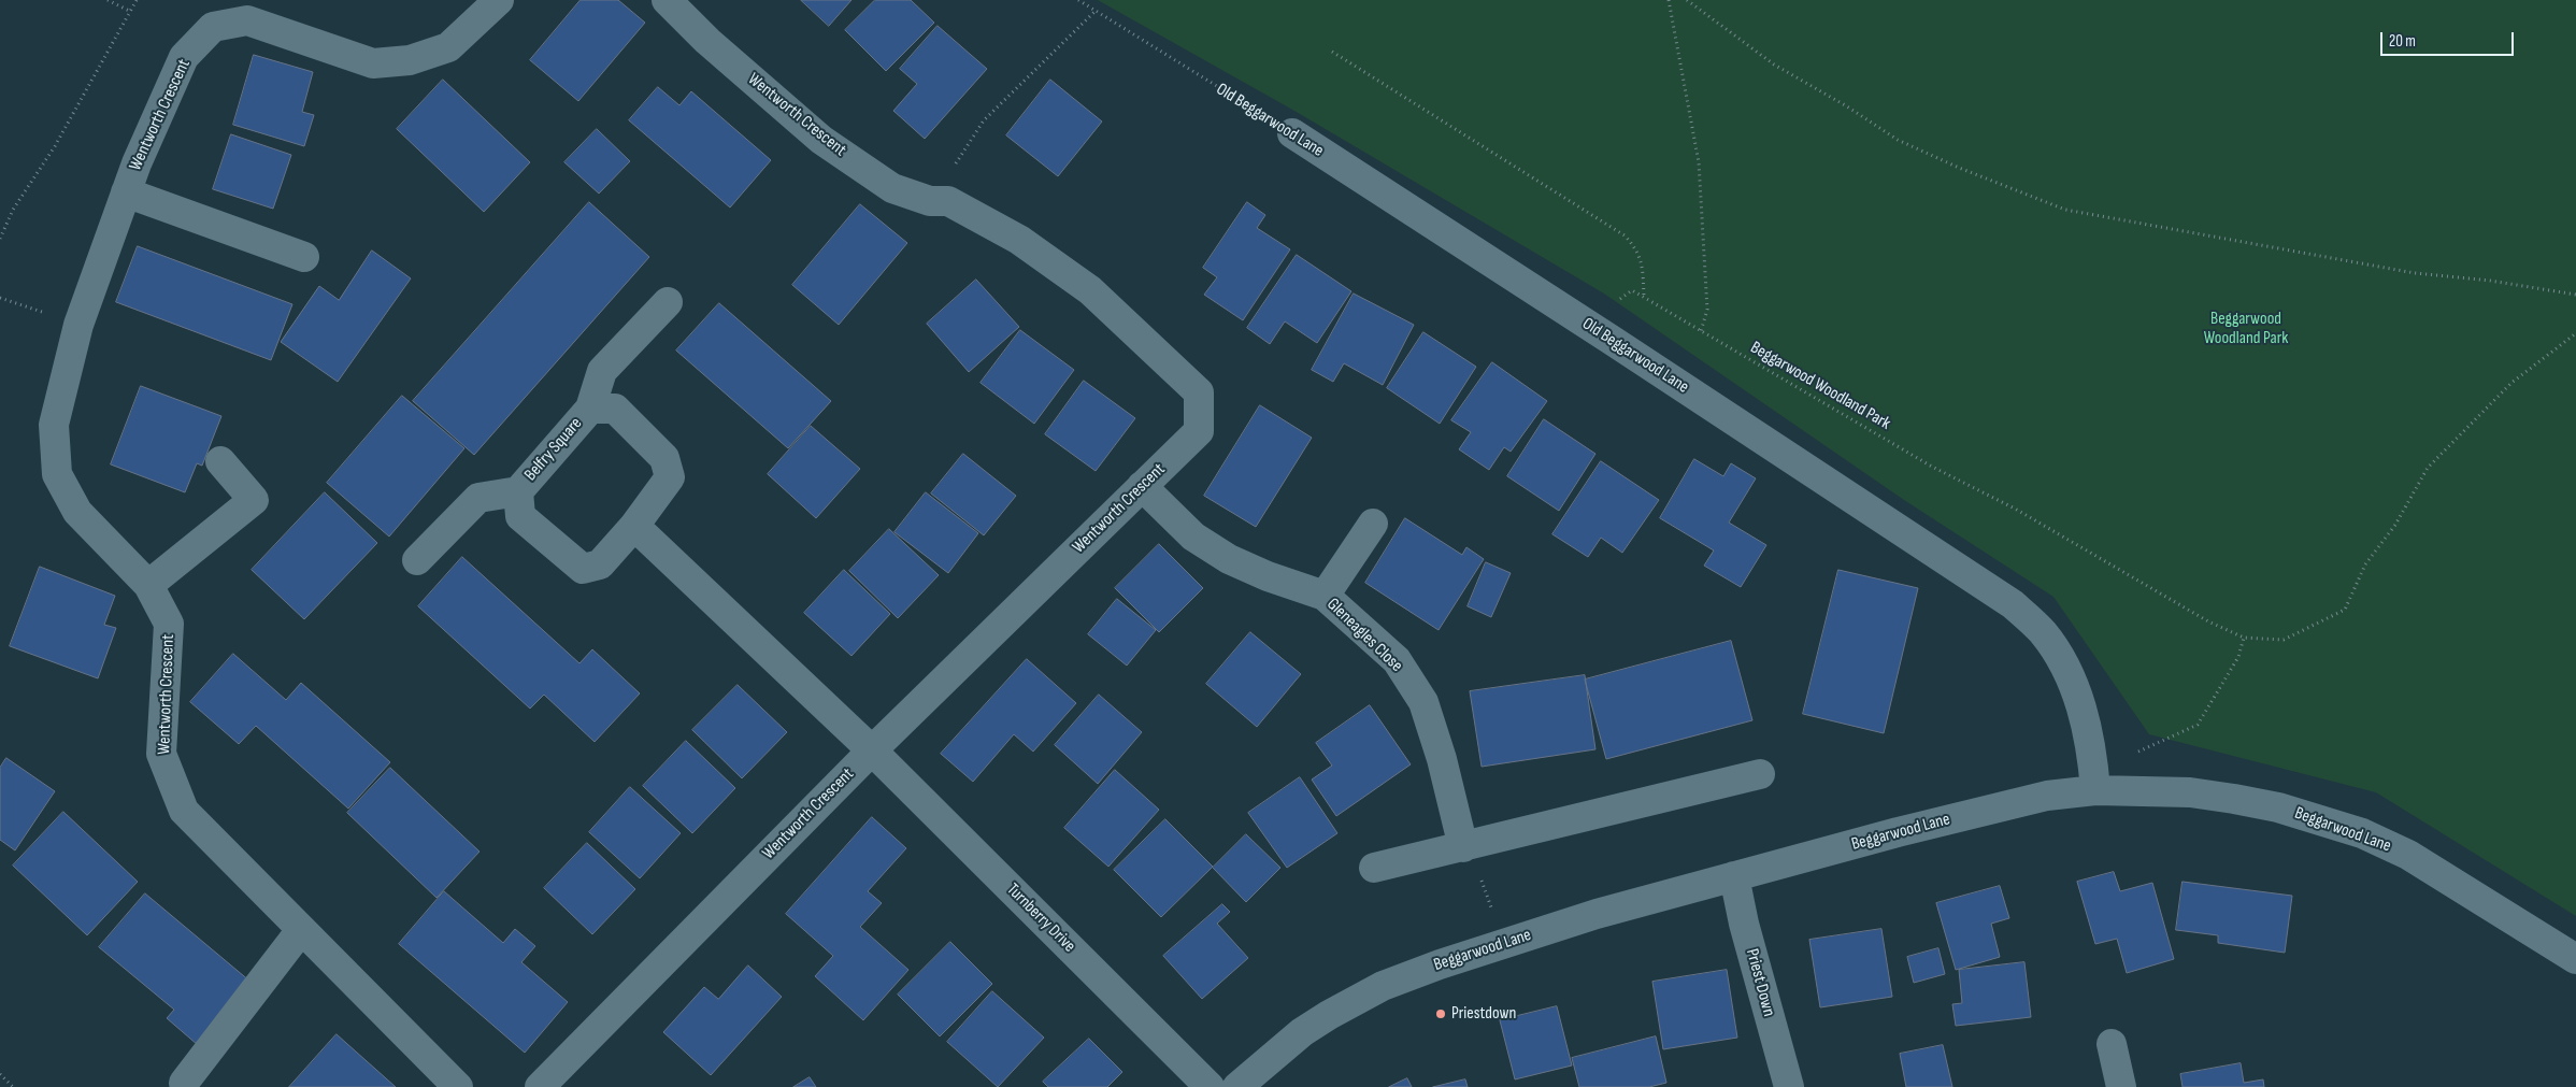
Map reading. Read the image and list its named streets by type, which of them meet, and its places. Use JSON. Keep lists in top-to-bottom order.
{
  "streets": {
    "street": [
      "Wentworth Crescent",
      "Old Beggarwood Lane",
      "Belfry Square",
      "Gleneagles Close",
      "Beggarwood Lane",
      "Turnberry Drive",
      "Priest Down"
    ],
    "path": ["Beggarwood Woodland Park"]
  },
  "crossings": [
    ["Wentworth Crescent", "Gleneagles Close"],
    ["Wentworth Crescent", "Turnberry Drive"],
    ["Old Beggarwood Lane", "Beggarwood Lane"],
    ["Beggarwood Lane", "Priest Down"]
  ],
  "parks": ["Beggarwood Woodland Park"],
  "places": ["Priestdown"],
  "scale_bar": "20 m"
}
